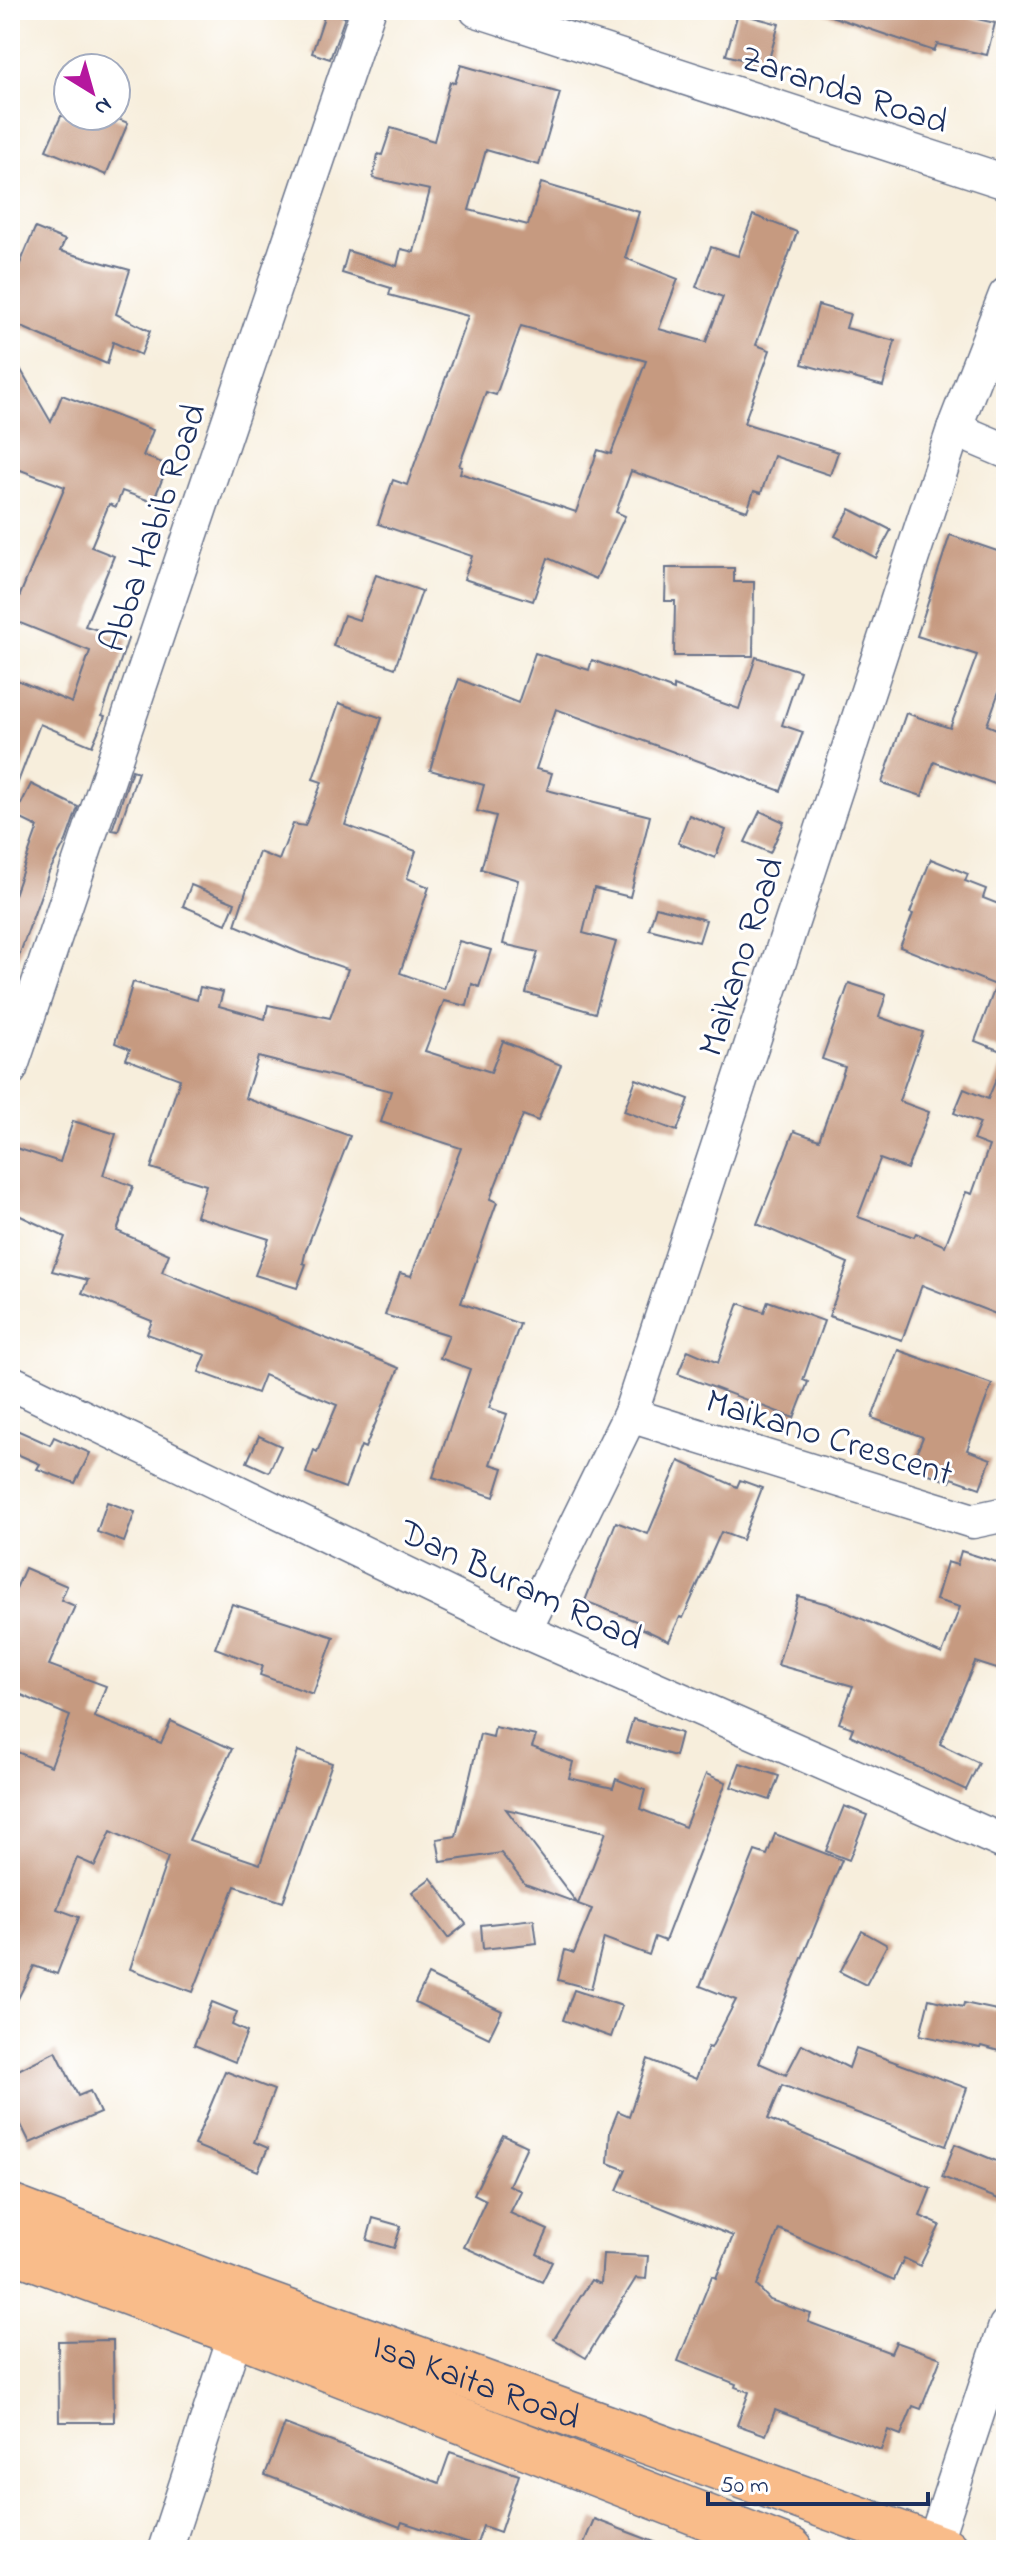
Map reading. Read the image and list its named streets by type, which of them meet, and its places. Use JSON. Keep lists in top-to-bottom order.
{
  "streets": {
    "main road": ["Isa Kaita Road"],
    "street": [
      "Zaranda Road",
      "Abba Habib Road",
      "Maikano Road",
      "Maikano Crescent",
      "Dan Buram Road"
    ]
  },
  "crossings": [
    ["Maikano Road", "Maikano Crescent"],
    ["Maikano Road", "Dan Buram Road"]
  ],
  "scale_bar": "50 m",
  "north": "bottom right"
}
